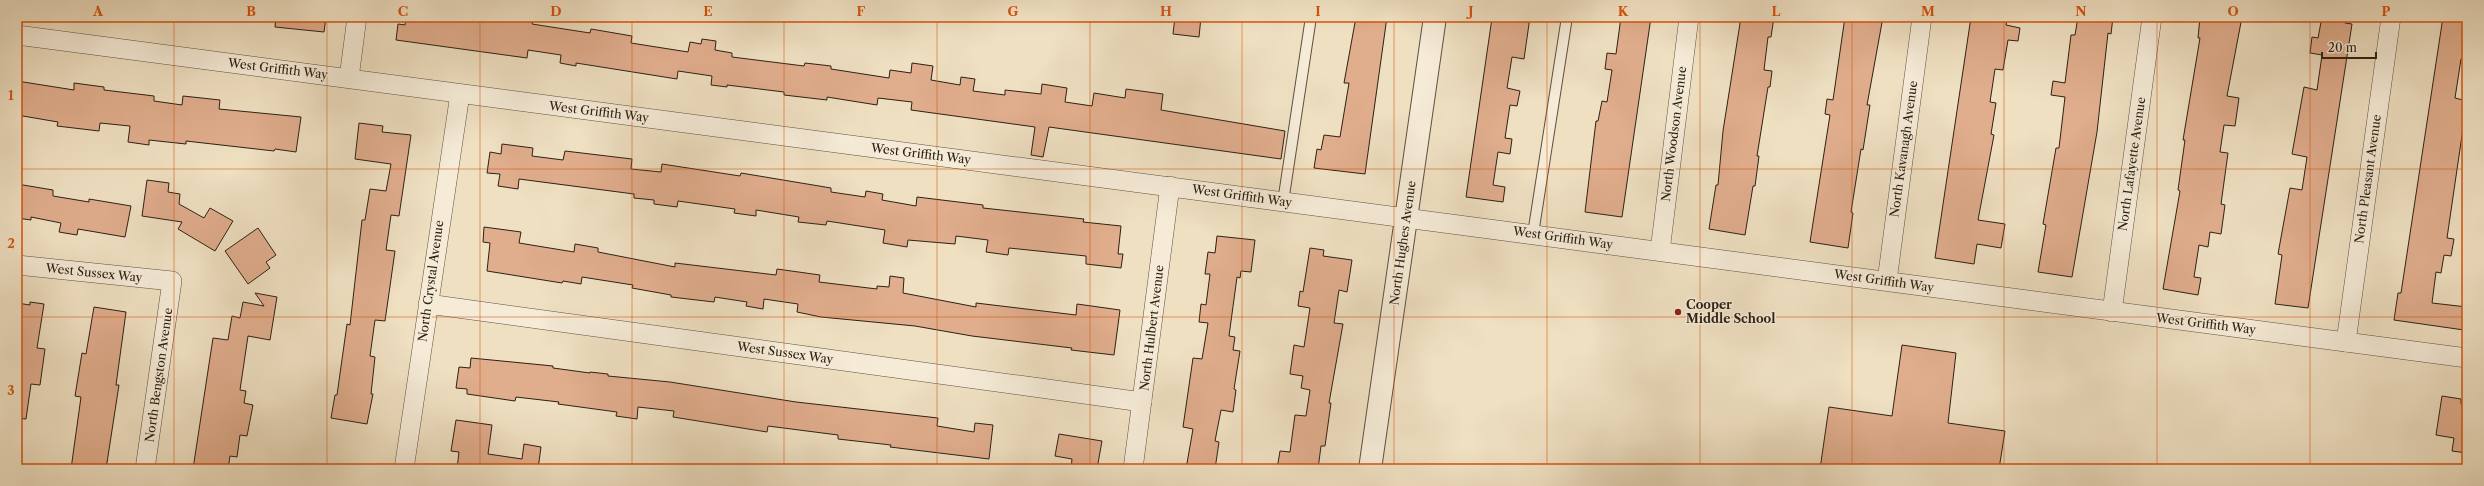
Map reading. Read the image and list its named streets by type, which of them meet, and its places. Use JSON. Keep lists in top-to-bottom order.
{
  "streets": {
    "street": [
      "West Griffith Way",
      "North Woodson Avenue",
      "North Kavanagh Avenue",
      "North Lafayette Avenue",
      "North Pleasant Avenue",
      "North Hughes Avenue",
      "West Sussex Way",
      "North Crystal Avenue",
      "North Hulbert Avenue",
      "North Bengston Avenue"
    ]
  },
  "crossings": [
    ["West Griffith Way", "North Woodson Avenue"],
    ["West Griffith Way", "North Kavanagh Avenue"],
    ["West Griffith Way", "North Lafayette Avenue"],
    ["West Griffith Way", "North Pleasant Avenue"],
    ["West Griffith Way", "North Hughes Avenue"],
    ["West Griffith Way", "North Crystal Avenue"],
    ["West Griffith Way", "North Hulbert Avenue"],
    ["West Sussex Way", "North Crystal Avenue"],
    ["West Sussex Way", "North Hulbert Avenue"],
    ["West Sussex Way", "North Bengston Avenue"]
  ],
  "places": ["Cooper Middle School"],
  "scale_bar": "20 m",
  "grid": {
    "columns": [
      "A",
      "B",
      "C",
      "D",
      "E",
      "F",
      "G",
      "H",
      "I",
      "J",
      "K",
      "L",
      "M",
      "N",
      "O",
      "P"
    ],
    "rows": ["1", "2", "3"]
  }
}
